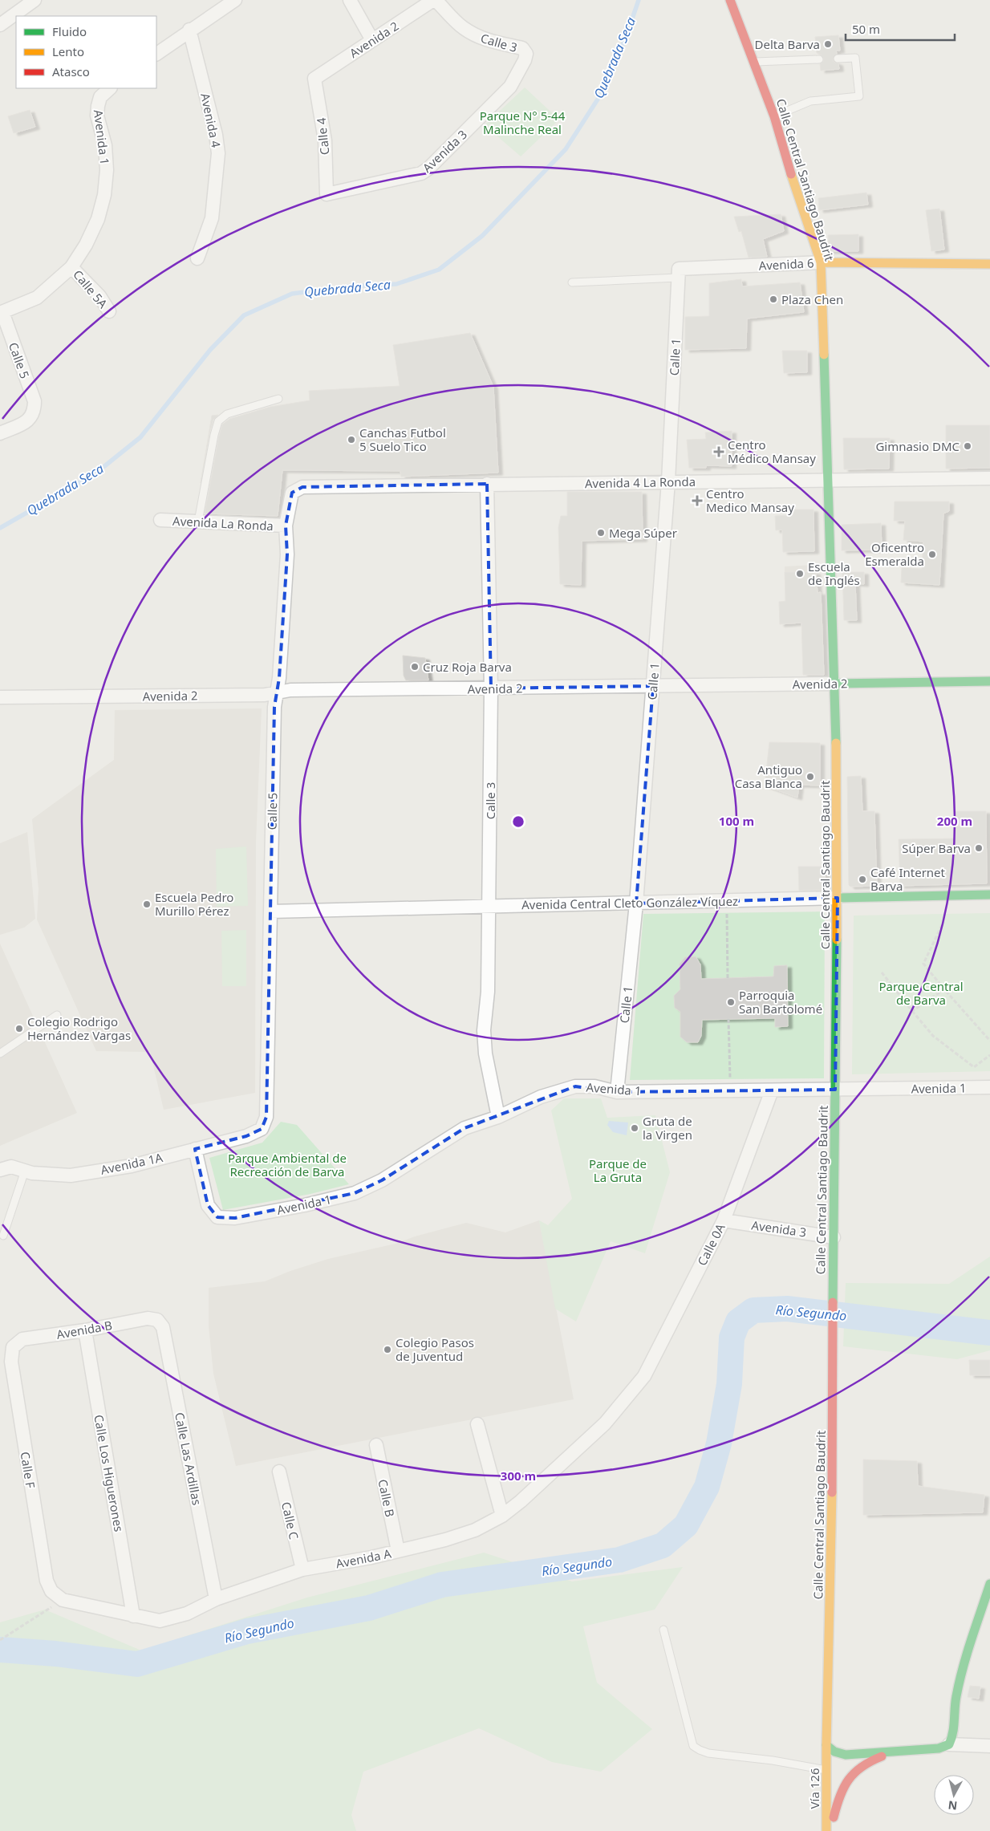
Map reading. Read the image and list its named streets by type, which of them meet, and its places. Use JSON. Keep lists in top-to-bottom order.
{
  "streets": {
    "main road": [
      "Avenida 2",
      "Calle Central Santiago Baudrit",
      "Avenida 6",
      "Avenida Central Cleto González Víquez",
      "Vía 126"
    ],
    "street": [
      "Calle 3",
      "Avenida 4",
      "Calle 4",
      "Avenida 1",
      "Avenida 3",
      "Calle 5A",
      "Calle 1",
      "Calle 5",
      "Avenida 4 La Ronda",
      "Avenida La Ronda",
      "Avenida 1A",
      "Calle 0A",
      "Avenida B",
      "Calle Las Ardillas",
      "Calle F",
      "Calle Los Higuerones",
      "Calle B",
      "Calle C",
      "Avenida A"
    ]
  },
  "crossings": [
    ["Avenida 2", "Calle 3"],
    ["Avenida 2", "Calle 4"],
    ["Avenida 2", "Calle Central Santiago Baudrit"],
    ["Avenida 2", "Calle 1"],
    ["Avenida 2", "Calle 5"],
    ["Calle 3", "Avenida 1"],
    ["Calle 3", "Avenida 3"],
    ["Calle 3", "Avenida 4 La Ronda"],
    ["Calle 3", "Avenida Central Cleto González Víquez"],
    ["Calle 4", "Avenida 3"],
    ["Avenida 1", "Calle Central Santiago Baudrit"],
    ["Avenida 1", "Calle 5A"],
    ["Avenida 1", "Calle 1"],
    ["Avenida 1", "Calle 5"],
    ["Avenida 1", "Avenida 1A"],
    ["Avenida 1", "Calle 0A"],
    ["Avenida 3", "Calle Central Santiago Baudrit"],
    ["Avenida 3", "Calle 0A"],
    ["Calle Central Santiago Baudrit", "Avenida 6"],
    ["Calle Central Santiago Baudrit", "Avenida 4 La Ronda"],
    ["Calle Central Santiago Baudrit", "Avenida Central Cleto González Víquez"],
    ["Calle Central Santiago Baudrit", "Vía 126"],
    ["Avenida 6", "Calle 1"],
    ["Calle 1", "Avenida 4 La Ronda"],
    ["Calle 1", "Avenida Central Cleto González Víquez"],
    ["Calle 5", "Avenida 4 La Ronda"],
    ["Calle 5", "Avenida La Ronda"],
    ["Calle 5", "Avenida Central Cleto González Víquez"],
    ["Calle 5", "Avenida 1A"],
    ["Calle 0A", "Avenida A"],
    ["Avenida B", "Calle Las Ardillas"],
    ["Avenida B", "Calle F"],
    ["Avenida B", "Calle Los Higuerones"],
    ["Calle Las Ardillas", "Avenida A"],
    ["Calle F", "Avenida A"],
    ["Calle Los Higuerones", "Avenida A"],
    ["Calle B", "Avenida A"],
    ["Calle C", "Avenida A"]
  ],
  "water": ["Quebrada Seca", "Río Segundo"],
  "parks": [
    "Parque N° 5-44 Malinche Real",
    "Parque Central de Barva",
    "Parque Ambiental de Recreación de Barva",
    "Parque de La Gruta"
  ],
  "places": {
    "other": [
      "Delta Barva",
      "Plaza Chen",
      "Canchas Futbol 5 Suelo Tico",
      "Gimnasio DMC",
      "Mega Súper",
      "Oficentro Esmeralda",
      "Escuela de Inglés",
      "Cruz Roja Barva",
      "Antiguo Casa Blanca",
      "Súper Barva",
      "Café Internet Barva",
      "Escuela Pedro Murillo Pérez",
      "Parroquia San Bartolomé",
      "Colegio Rodrigo Hernández Vargas",
      "Gruta de la Virgen",
      "Colegio Pasos de Juventud"
    ],
    "health": ["Centro Médico Mansay", "Centro Medico Mansay"]
  },
  "legend": ["Fluido", "Lento", "Atasco"],
  "scale_bar": "50 m",
  "north": "bottom",
  "rings": ["100 m", "200 m", "300 m"]
}
